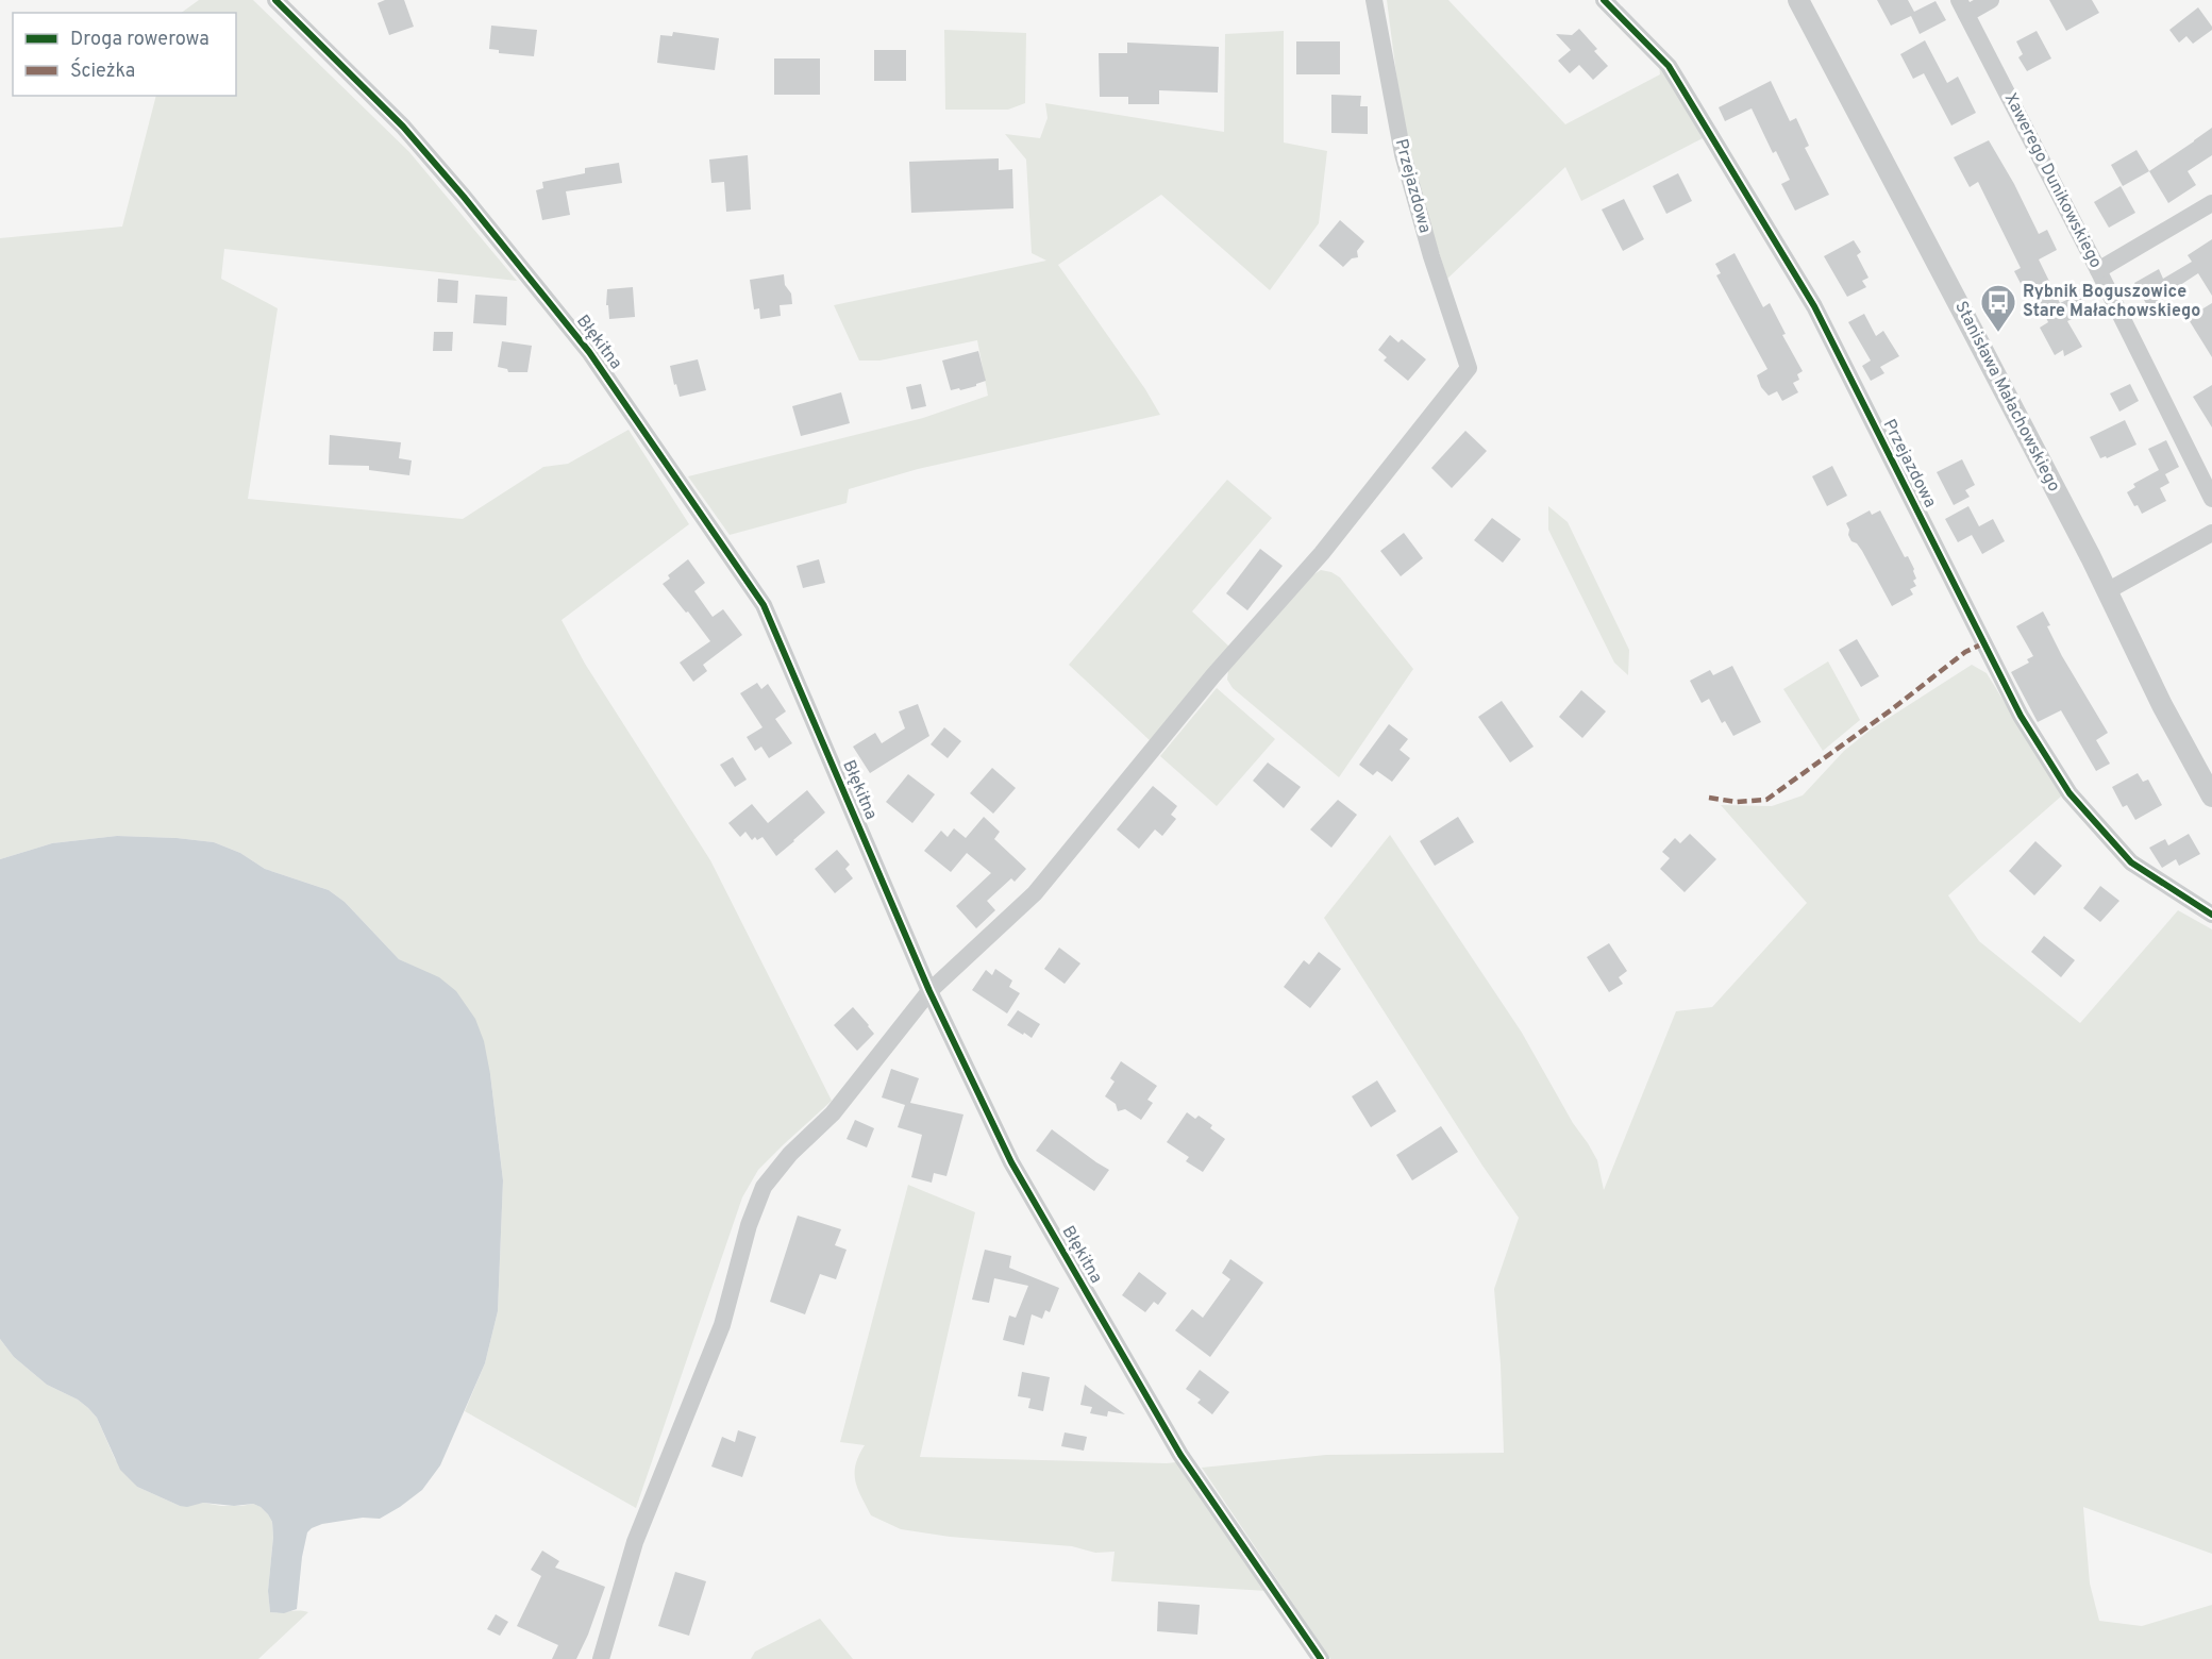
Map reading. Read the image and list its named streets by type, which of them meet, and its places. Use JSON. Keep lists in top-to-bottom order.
{
  "streets": {
    "street": [
      "Xawerego Dunikowskiego",
      "Przejazdowa",
      "Błękitna",
      "Stanisława Małachowskiego"
    ]
  },
  "crossings": [
    ["Przejazdowa", "Błękitna"]
  ],
  "places": {
    "bus stop": ["Rybnik Boguszowice Stare Małachowskiego"]
  },
  "legend": ["Droga rowerowa", "Ścieżka"]
}
